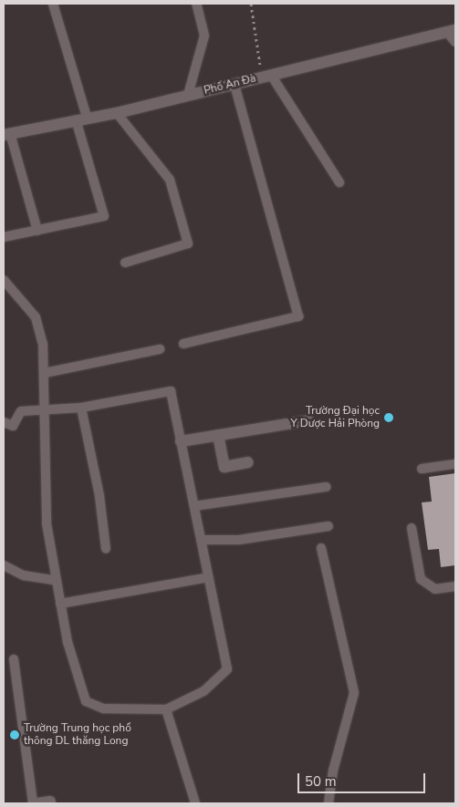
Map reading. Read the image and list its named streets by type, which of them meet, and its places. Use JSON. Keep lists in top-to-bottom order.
{
  "streets": {
    "street": ["Phố An Đà"]
  },
  "places": ["Trường Đại học Y Dược Hải Phòng", "Trường Trung học phổ thông DL thăng Long"],
  "scale_bar": "50 m"
}
